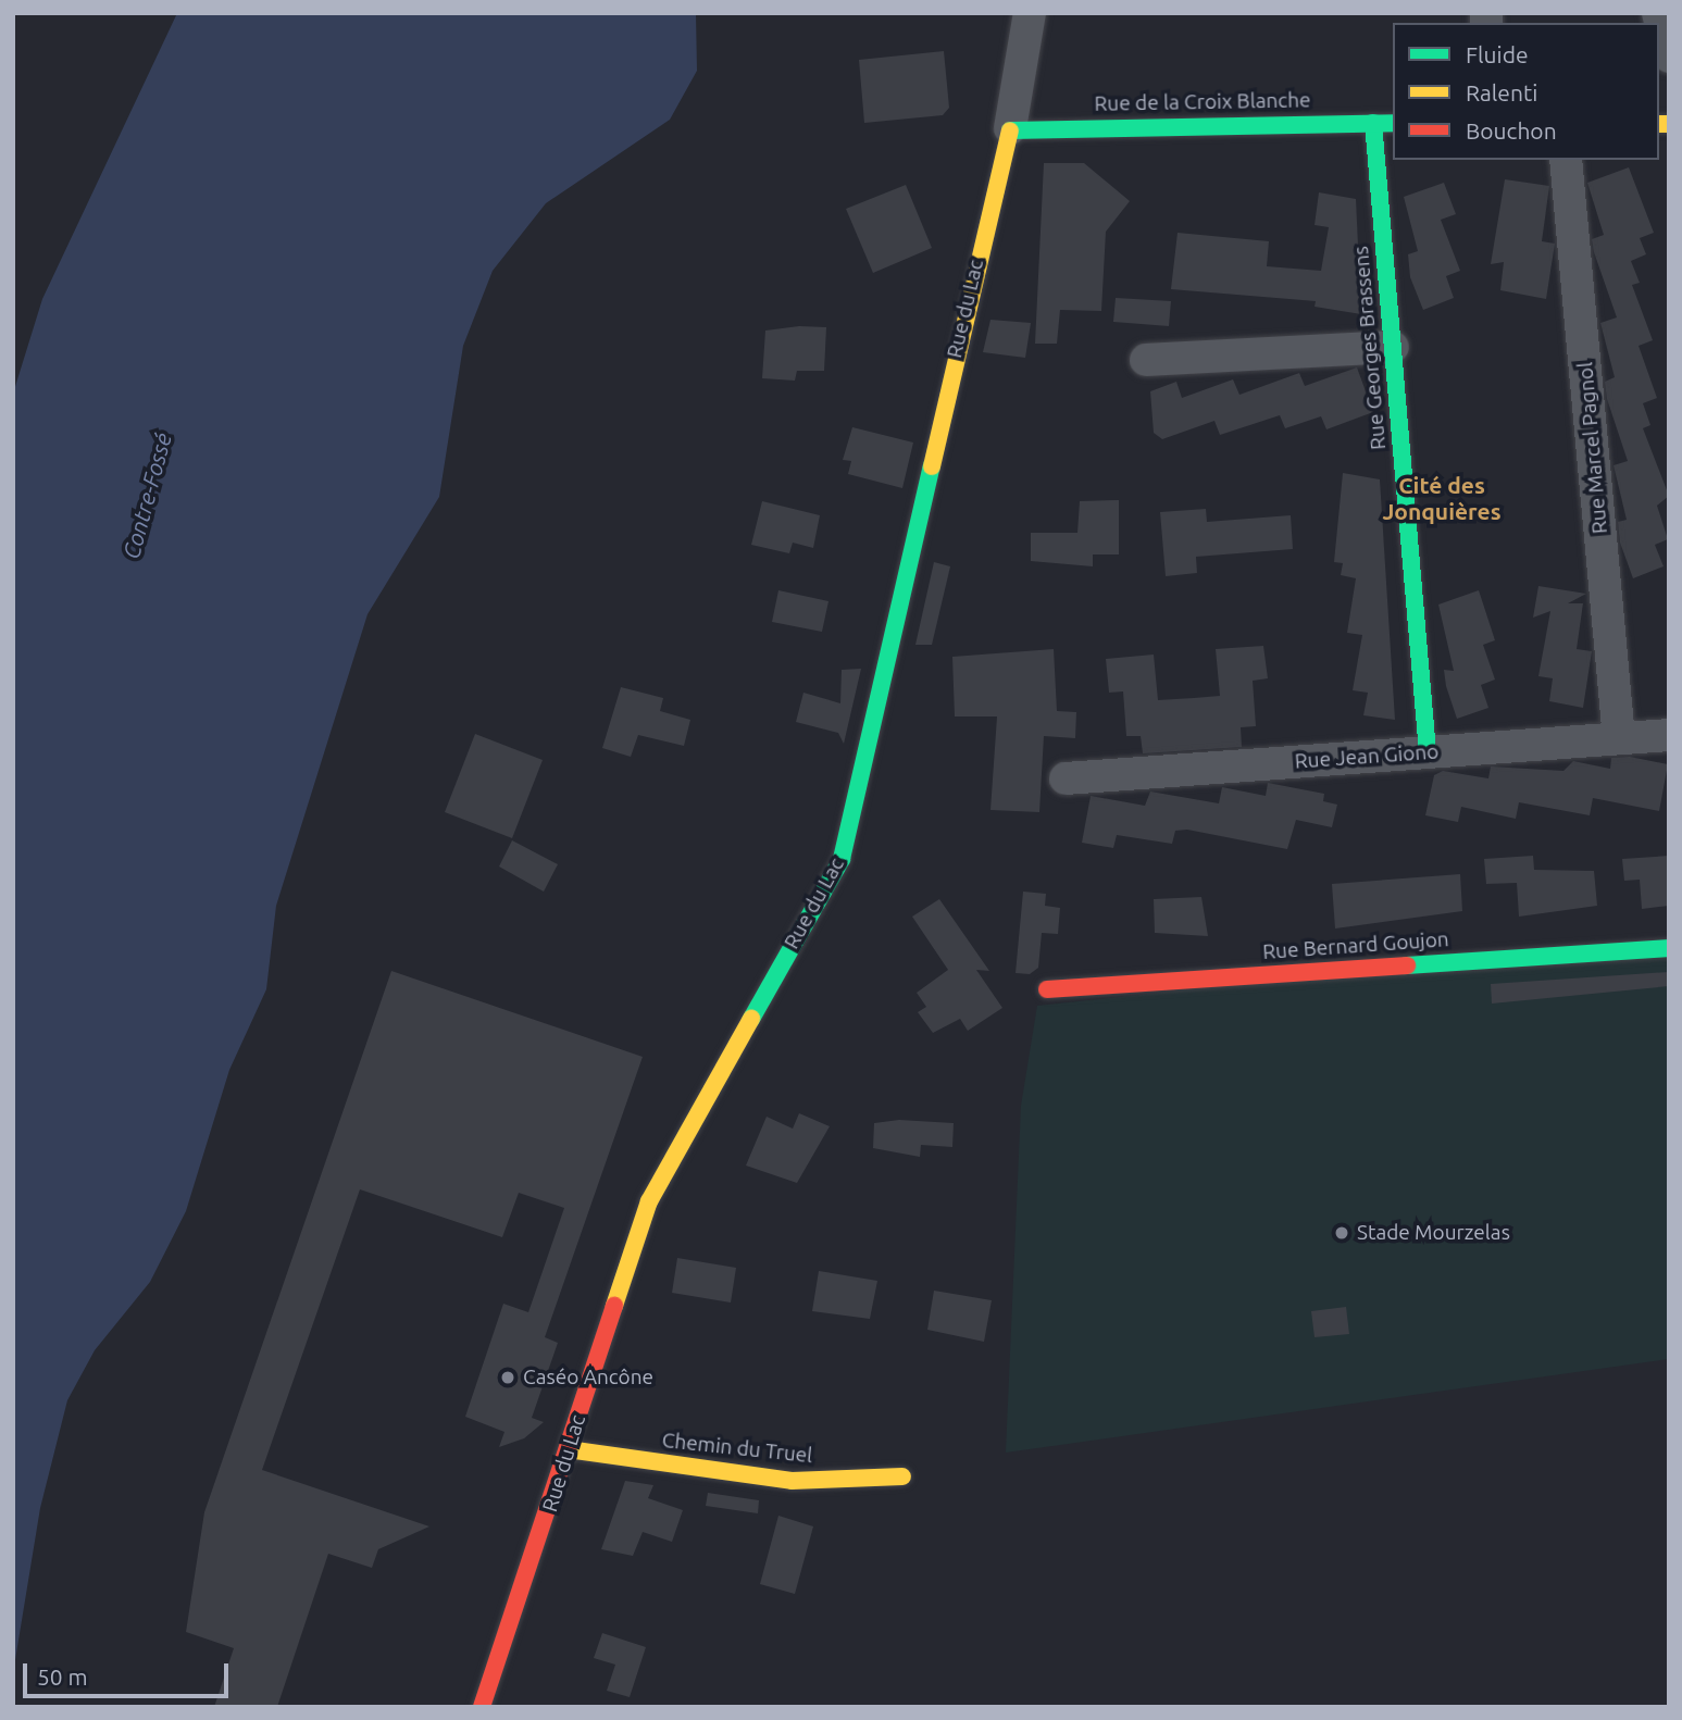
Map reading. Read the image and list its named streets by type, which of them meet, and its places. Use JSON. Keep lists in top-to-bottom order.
{
  "streets": {
    "street": [
      "Rue de la Croix Blanche",
      "Rue du Lac",
      "Rue Georges Brassens",
      "Rue Marcel Pagnol",
      "Rue Jean Giono",
      "Rue Bernard Goujon",
      "Chemin du Truel"
    ]
  },
  "crossings": [
    ["Rue de la Croix Blanche", "Rue du Lac"],
    ["Rue de la Croix Blanche", "Rue Georges Brassens"],
    ["Rue du Lac", "Chemin du Truel"],
    ["Rue Georges Brassens", "Rue Jean Giono"],
    ["Rue Marcel Pagnol", "Rue Jean Giono"]
  ],
  "districts": ["Cité des Jonquières"],
  "water": ["Contre-Fossé"],
  "places": ["Stade Mourzelas", "Caséo Ancône"],
  "legend": ["Fluide", "Ralenti", "Bouchon"],
  "scale_bar": "50 m"
}
